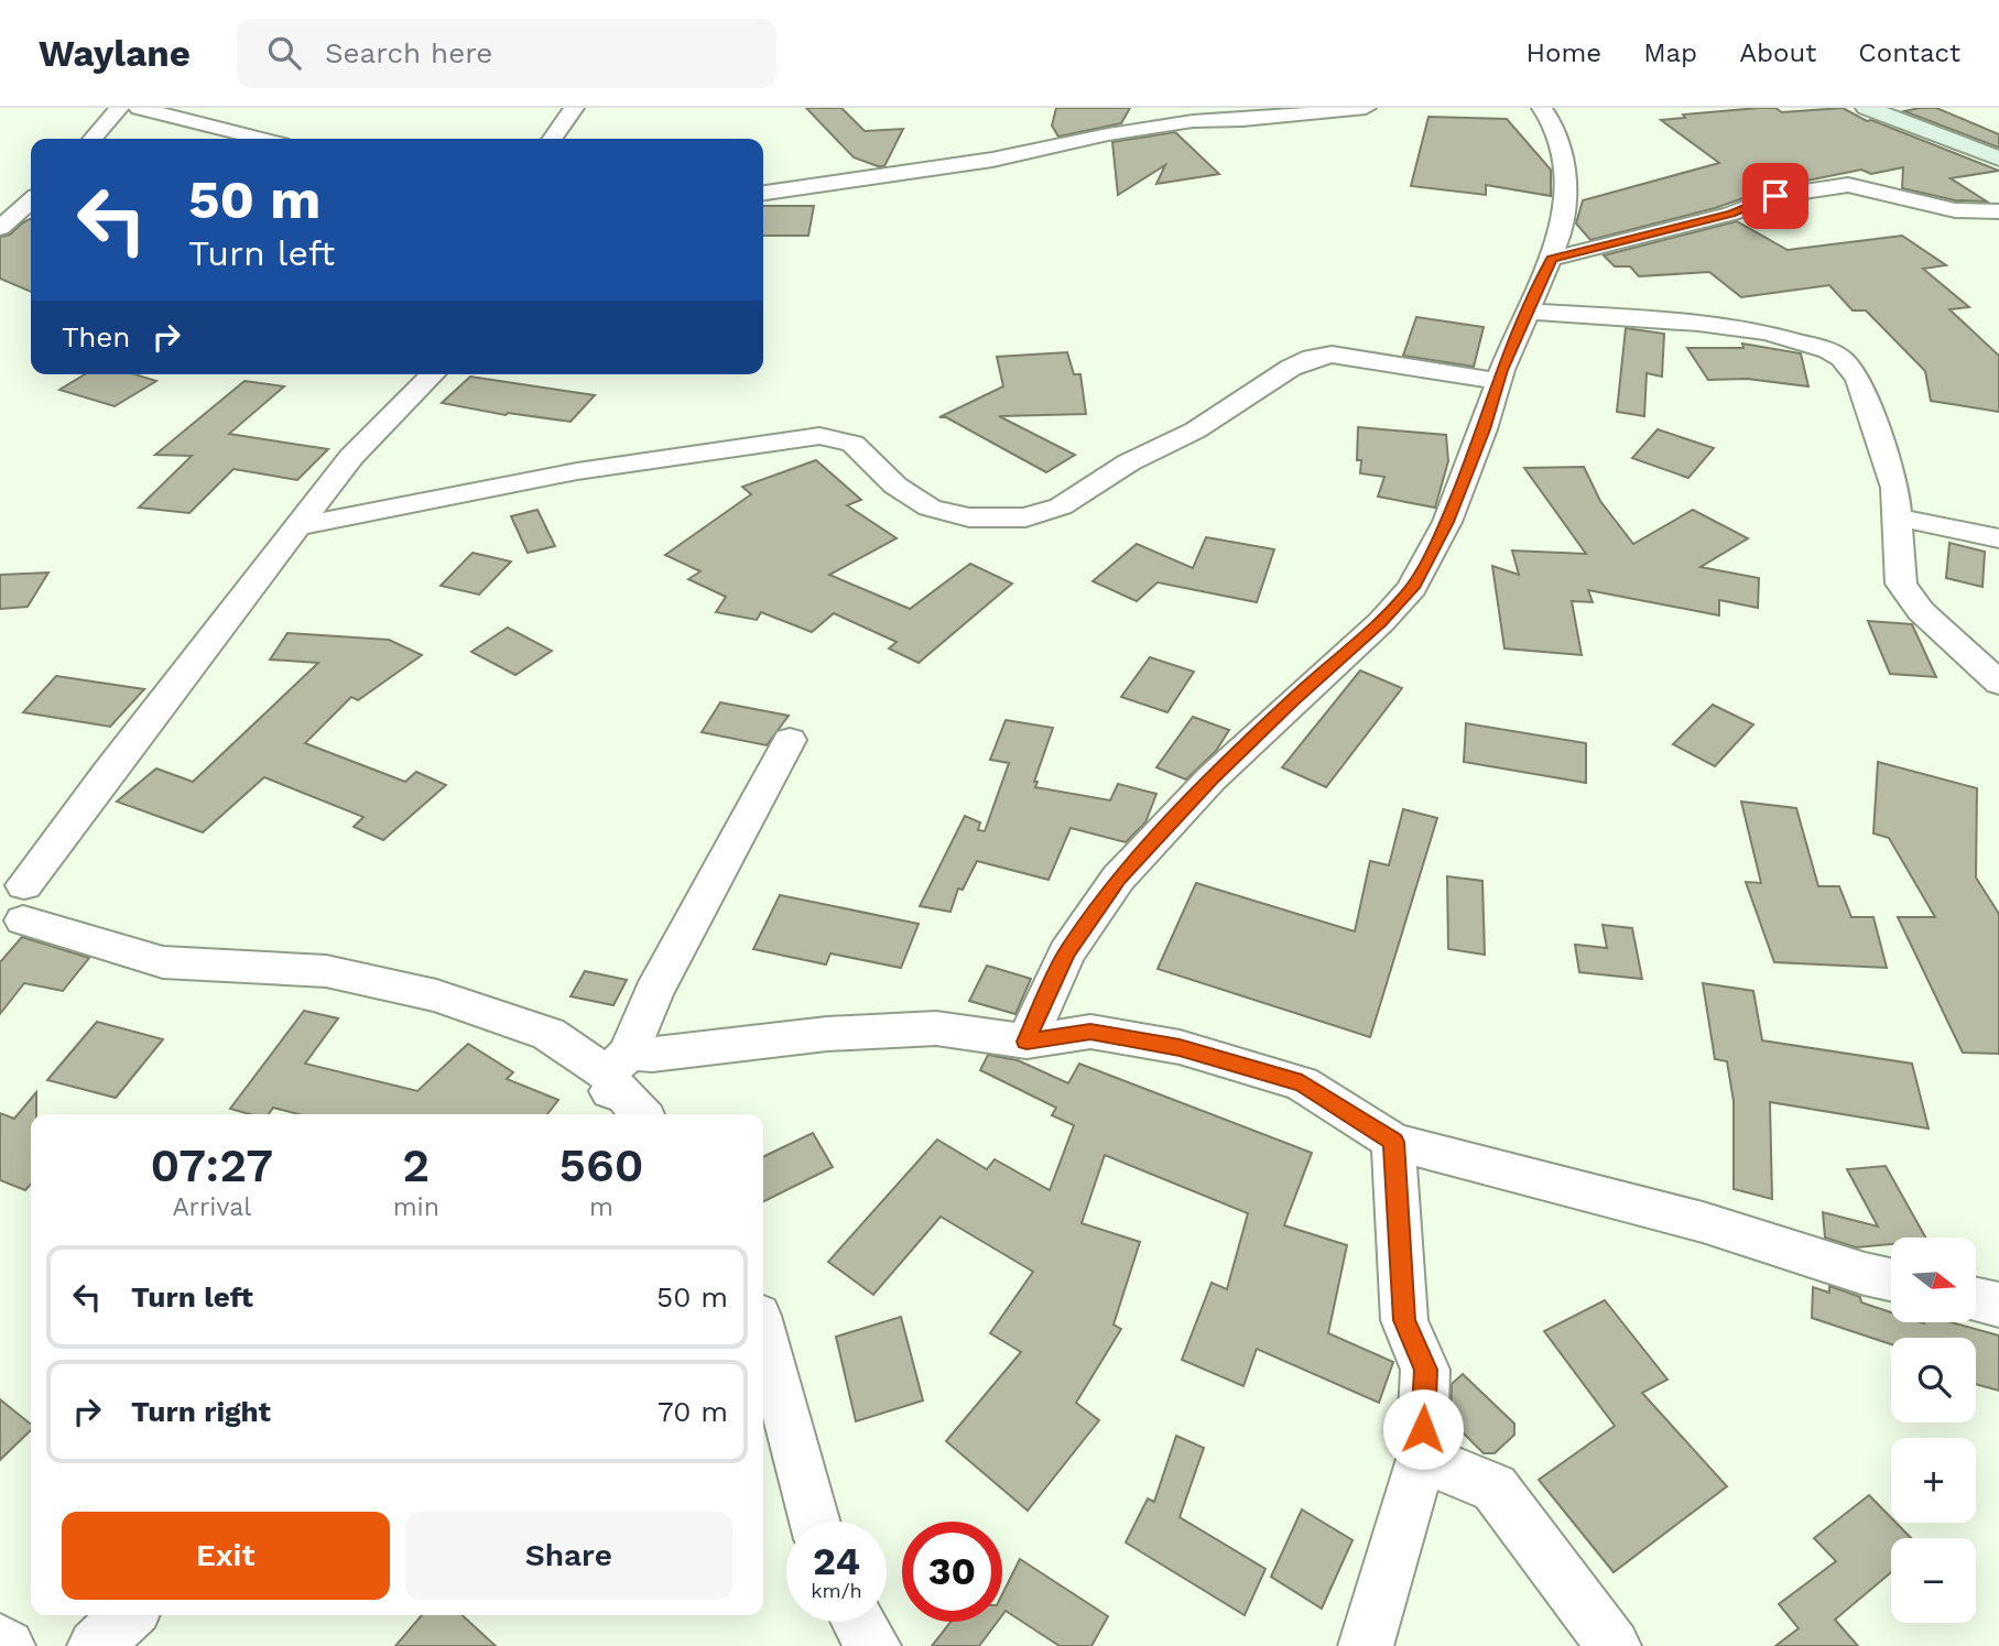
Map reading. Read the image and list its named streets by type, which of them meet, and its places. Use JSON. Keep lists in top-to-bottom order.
{
  "north": "right",
  "page": {
    "header": "Waylane",
    "search": "Search here",
    "nav": [
      "Home",
      "Map",
      "About",
      "Contact"
    ],
    "turn": ["50 m", "Turn left"],
    "then": "Then",
    "eta": [
      "07:27",
      "Arrival",
      "2",
      "min",
      "560",
      "m"
    ],
    "map_buttons": ["+", "−"],
    "list": [
      {
        "name": "Turn left",
        "value": "50 m"
      },
      {
        "name": "Turn right",
        "value": "70 m"
      }
    ],
    "buttons": ["Exit", "Share"],
    "speed": "24 km/h",
    "limit": "30"
  }
}
